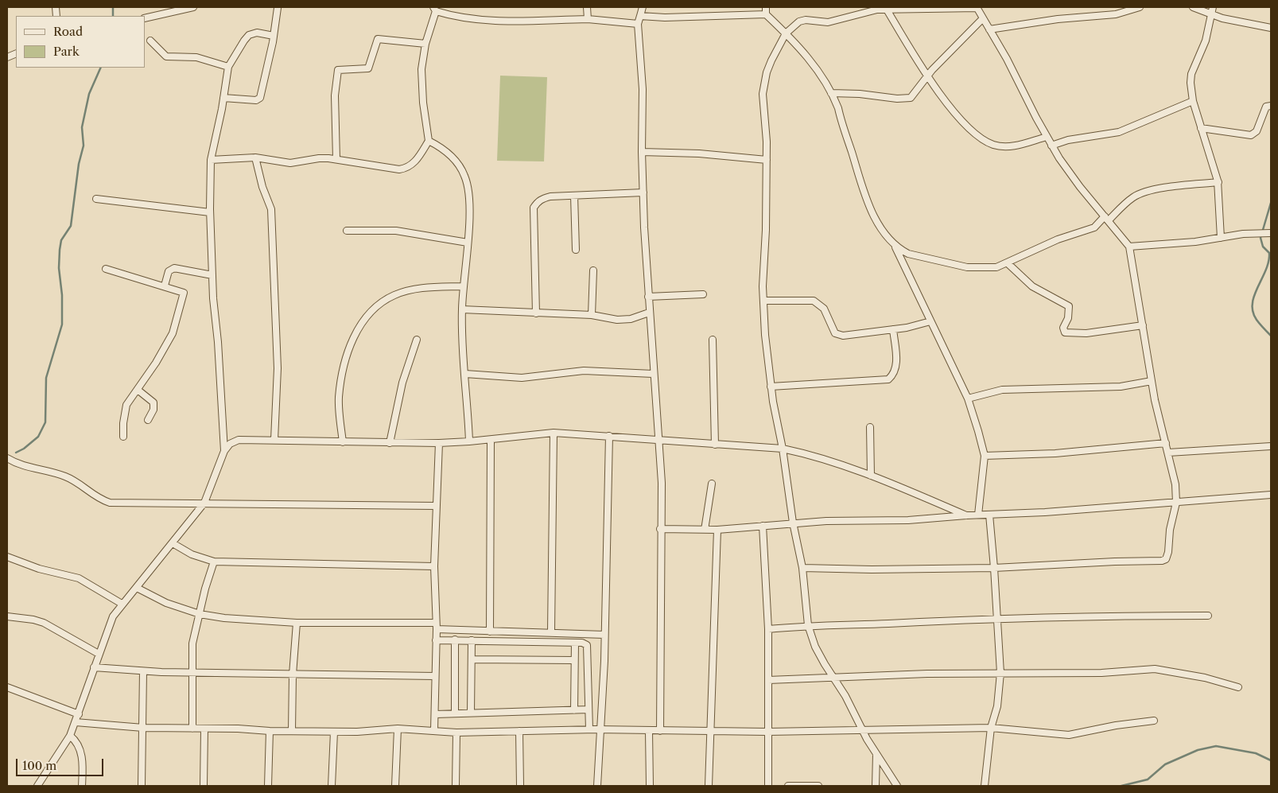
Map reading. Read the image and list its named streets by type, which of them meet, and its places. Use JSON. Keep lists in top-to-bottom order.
{
  "legend": ["Road", "Park"],
  "scale_bar": "100 m"
}
